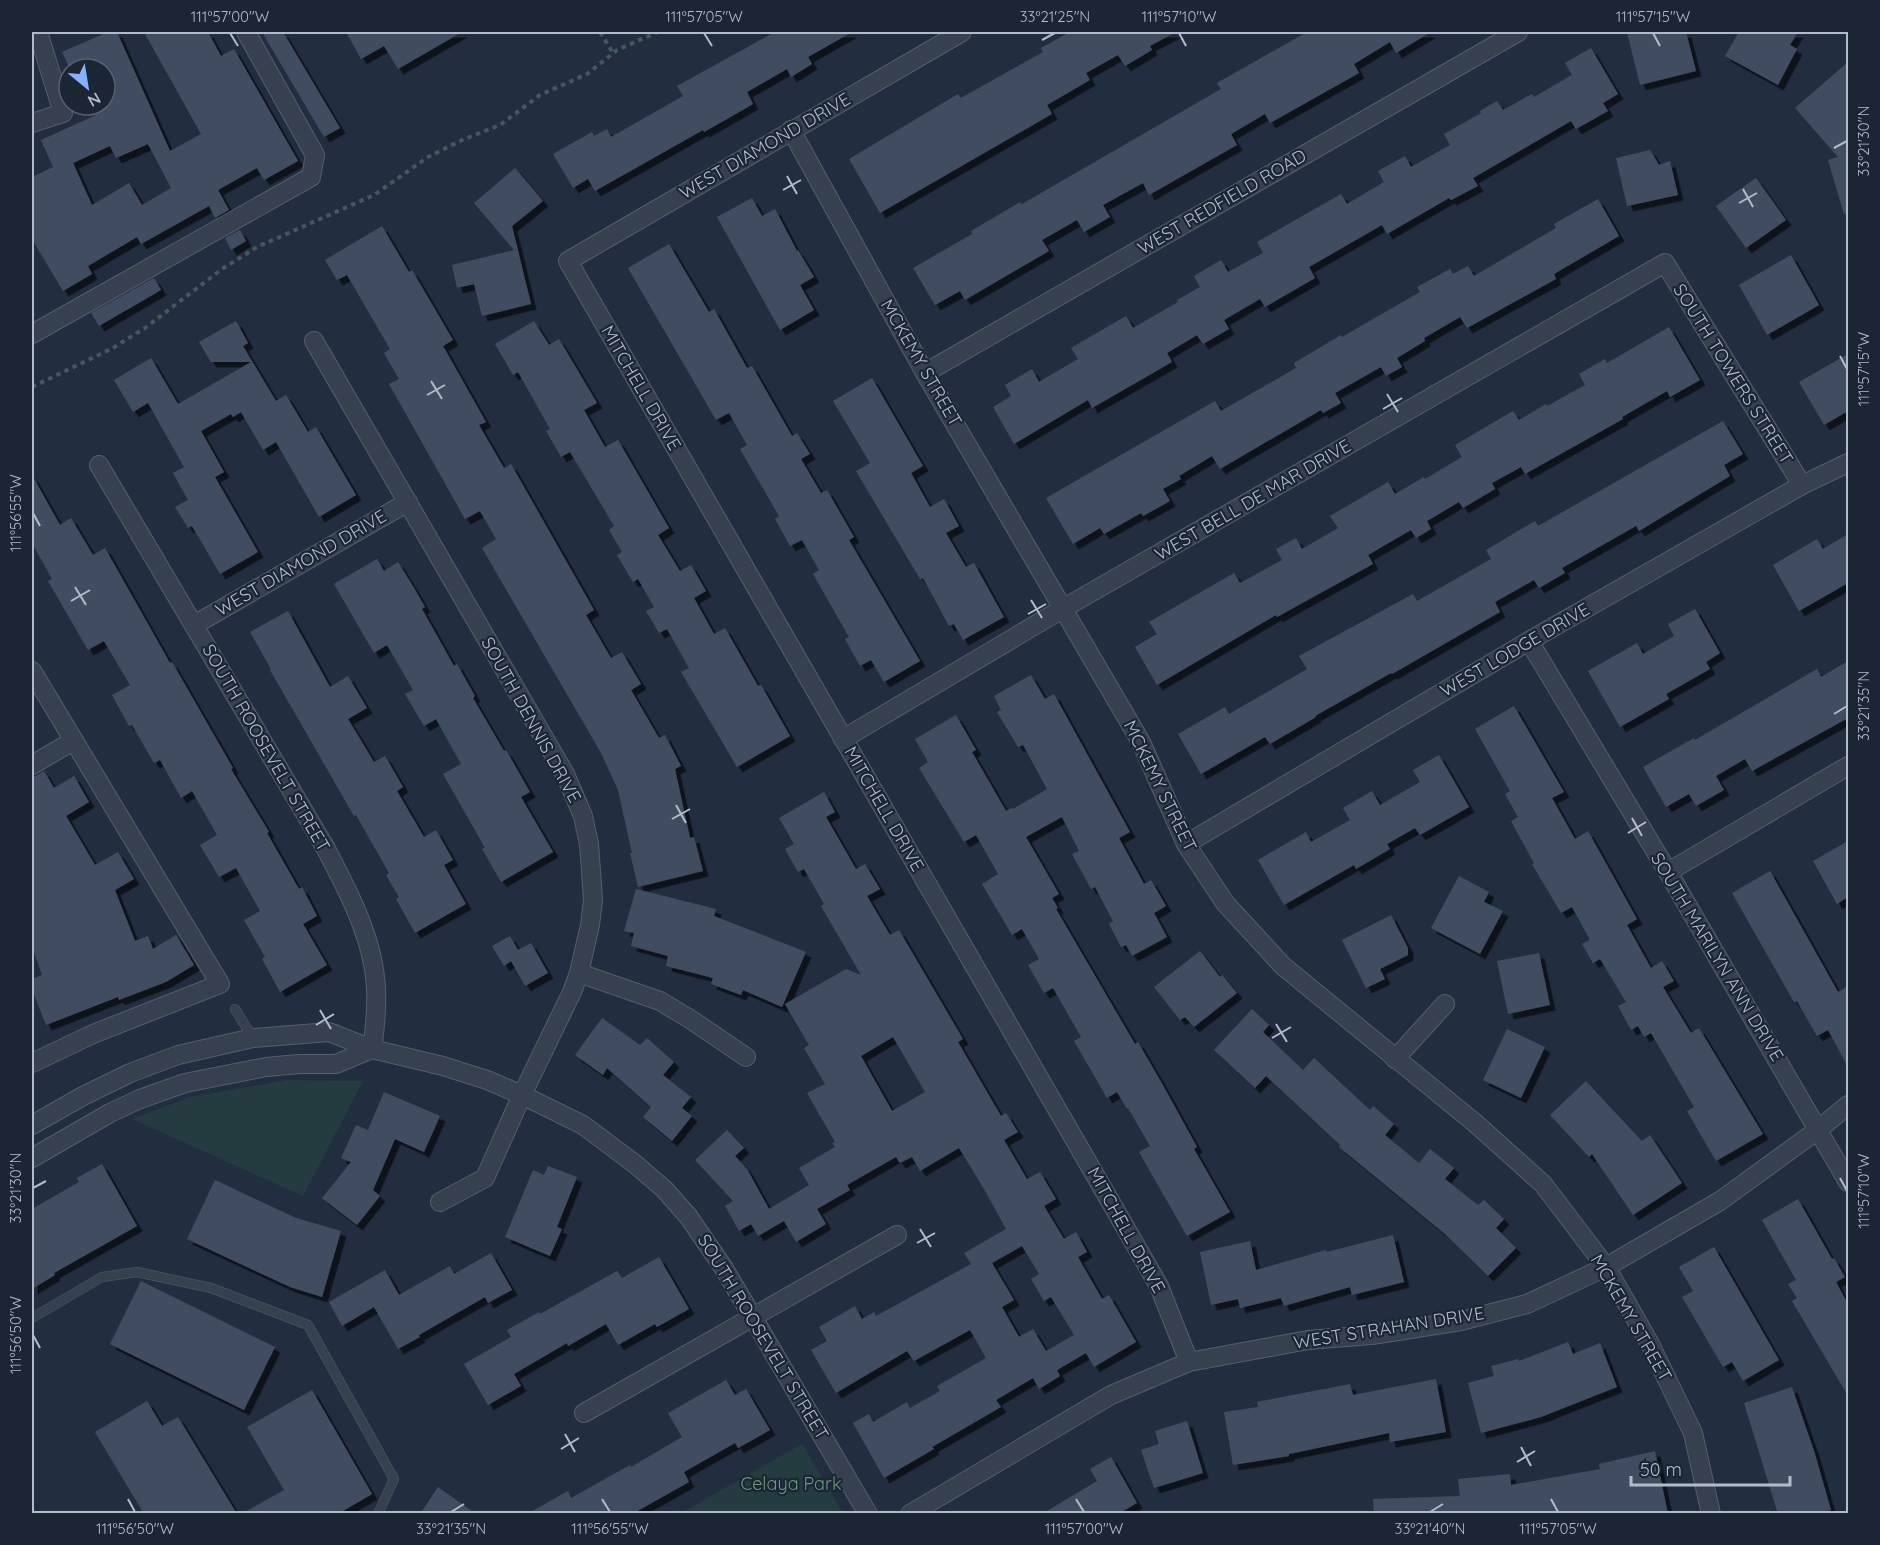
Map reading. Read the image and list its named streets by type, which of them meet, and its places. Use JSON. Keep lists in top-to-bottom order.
{
  "streets": {
    "street": [
      "WEST DIAMOND DRIVE",
      "WEST REDFIELD ROAD",
      "MCKEMY STREET",
      "SOUTH TOWERS STREET",
      "MITCHELL DRIVE",
      "WEST BELL DE MAR DRIVE",
      "WEST LODGE DRIVE",
      "SOUTH DENNIS DRIVE",
      "SOUTH ROOSEVELT STREET",
      "SOUTH MARILYN ANN DRIVE",
      "WEST STRAHAN DRIVE"
    ]
  },
  "crossings": [
    ["WEST DIAMOND DRIVE", "MCKEMY STREET"],
    ["WEST DIAMOND DRIVE", "MITCHELL DRIVE"],
    ["WEST DIAMOND DRIVE", "SOUTH DENNIS DRIVE"],
    ["WEST DIAMOND DRIVE", "SOUTH ROOSEVELT STREET"],
    ["WEST REDFIELD ROAD", "MCKEMY STREET"],
    ["MCKEMY STREET", "WEST BELL DE MAR DRIVE"],
    ["MCKEMY STREET", "WEST LODGE DRIVE"],
    ["MCKEMY STREET", "WEST STRAHAN DRIVE"],
    ["SOUTH TOWERS STREET", "WEST BELL DE MAR DRIVE"],
    ["SOUTH TOWERS STREET", "WEST LODGE DRIVE"],
    ["MITCHELL DRIVE", "WEST BELL DE MAR DRIVE"],
    ["MITCHELL DRIVE", "WEST STRAHAN DRIVE"],
    ["WEST LODGE DRIVE", "SOUTH MARILYN ANN DRIVE"],
    ["SOUTH DENNIS DRIVE", "SOUTH ROOSEVELT STREET"],
    ["SOUTH MARILYN ANN DRIVE", "WEST STRAHAN DRIVE"]
  ],
  "parks": ["Celaya Park"],
  "scale_bar": "50 m",
  "north": "bottom right",
  "coordinates": [
    "111°57'00\"W",
    "111°57'05\"W",
    "33°21'25\"N",
    "111°57'10\"W",
    "111°57'15\"W",
    "33°21'30\"N",
    "111°56'55\"W",
    "33°21'35\"N",
    "111°56'50\"W",
    "33°21'40\"N"
  ]
}
